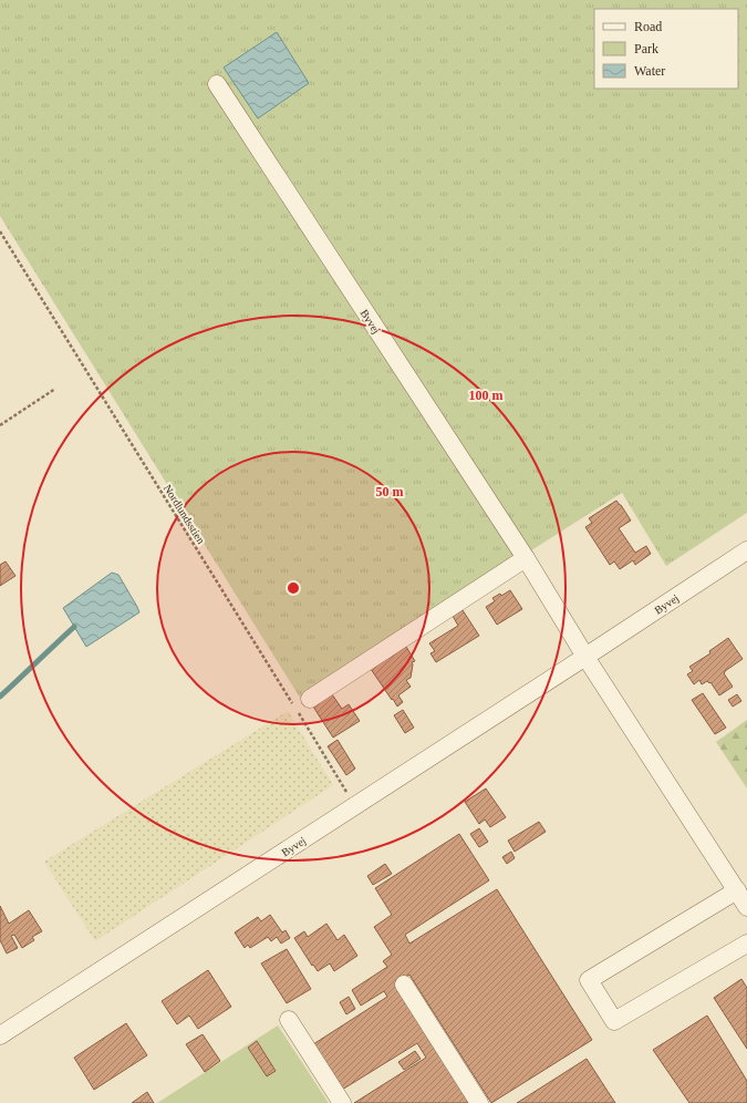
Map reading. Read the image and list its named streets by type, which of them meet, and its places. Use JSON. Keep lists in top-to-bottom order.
{
  "streets": {
    "street": ["Byvej"],
    "path": ["Nordlundsstien"]
  },
  "legend": ["Road", "Park", "Water"],
  "rings": ["100 m", "50 m"]
}
